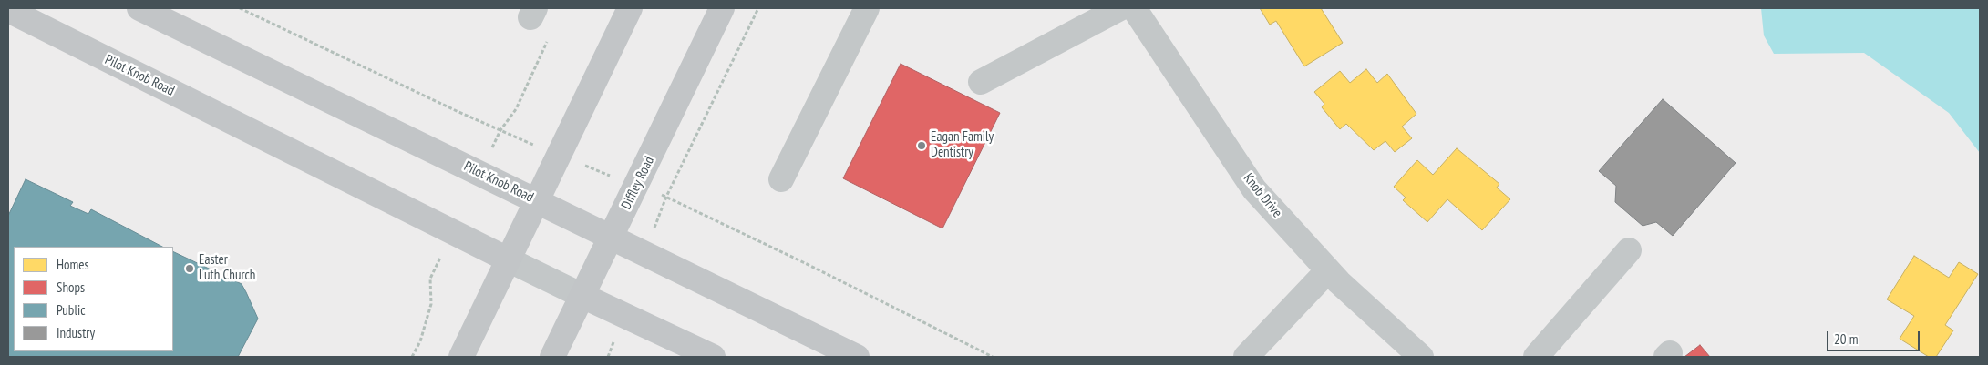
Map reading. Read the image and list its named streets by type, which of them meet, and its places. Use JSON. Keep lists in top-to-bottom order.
{
  "streets": {
    "main road": ["Pilot Knob Road", "Diffley Road"],
    "street": ["Knob Drive"]
  },
  "crossings": [
    ["Pilot Knob Road", "Diffley Road"]
  ],
  "places": ["Eagan Family Dentistry", "Easter Luth Church"],
  "legend": [
    "Homes",
    "Shops",
    "Public",
    "Industry"
  ],
  "scale_bar": "20 m"
}
